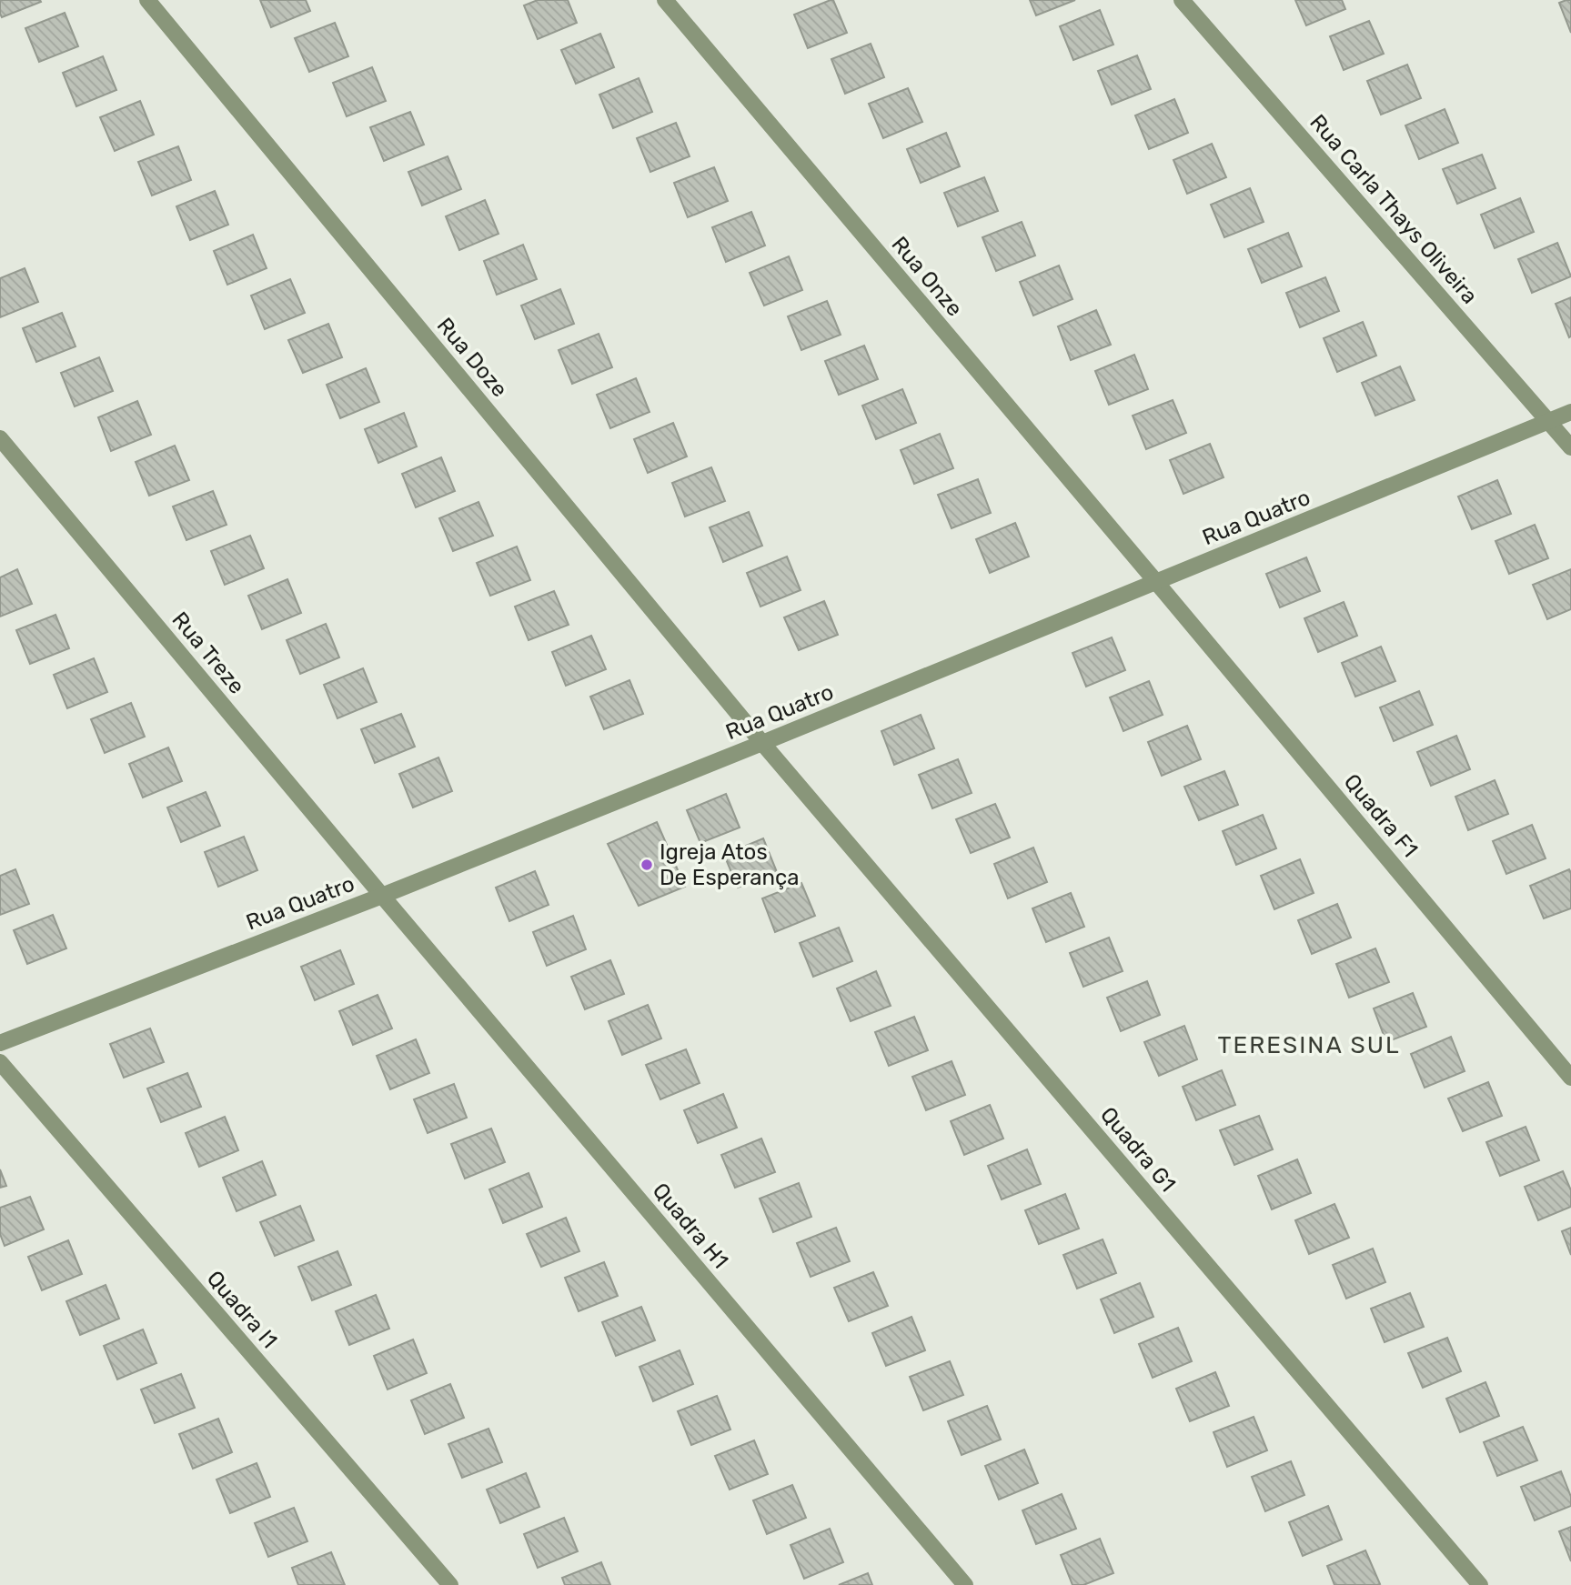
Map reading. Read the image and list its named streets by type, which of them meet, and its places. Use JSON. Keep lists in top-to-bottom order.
{
  "streets": {
    "street": [
      "Rua Carla Thays Oliveira",
      "Rua Onze",
      "Rua Doze",
      "Rua Quatro",
      "Rua Treze",
      "Quadra F1",
      "Quadra G1",
      "Quadra H1",
      "Quadra I1"
    ]
  },
  "crossings": [
    ["Rua Carla Thays Oliveira", "Rua Quatro"],
    ["Rua Onze", "Rua Quatro"],
    ["Rua Onze", "Quadra F1"],
    ["Rua Doze", "Rua Quatro"],
    ["Rua Doze", "Quadra G1"],
    ["Rua Quatro", "Rua Treze"],
    ["Rua Quatro", "Quadra F1"],
    ["Rua Quatro", "Quadra G1"],
    ["Rua Quatro", "Quadra H1"],
    ["Rua Treze", "Quadra H1"]
  ],
  "districts": ["TERESINA SUL"],
  "places": ["Igreja Atos De Esperança"]
}
